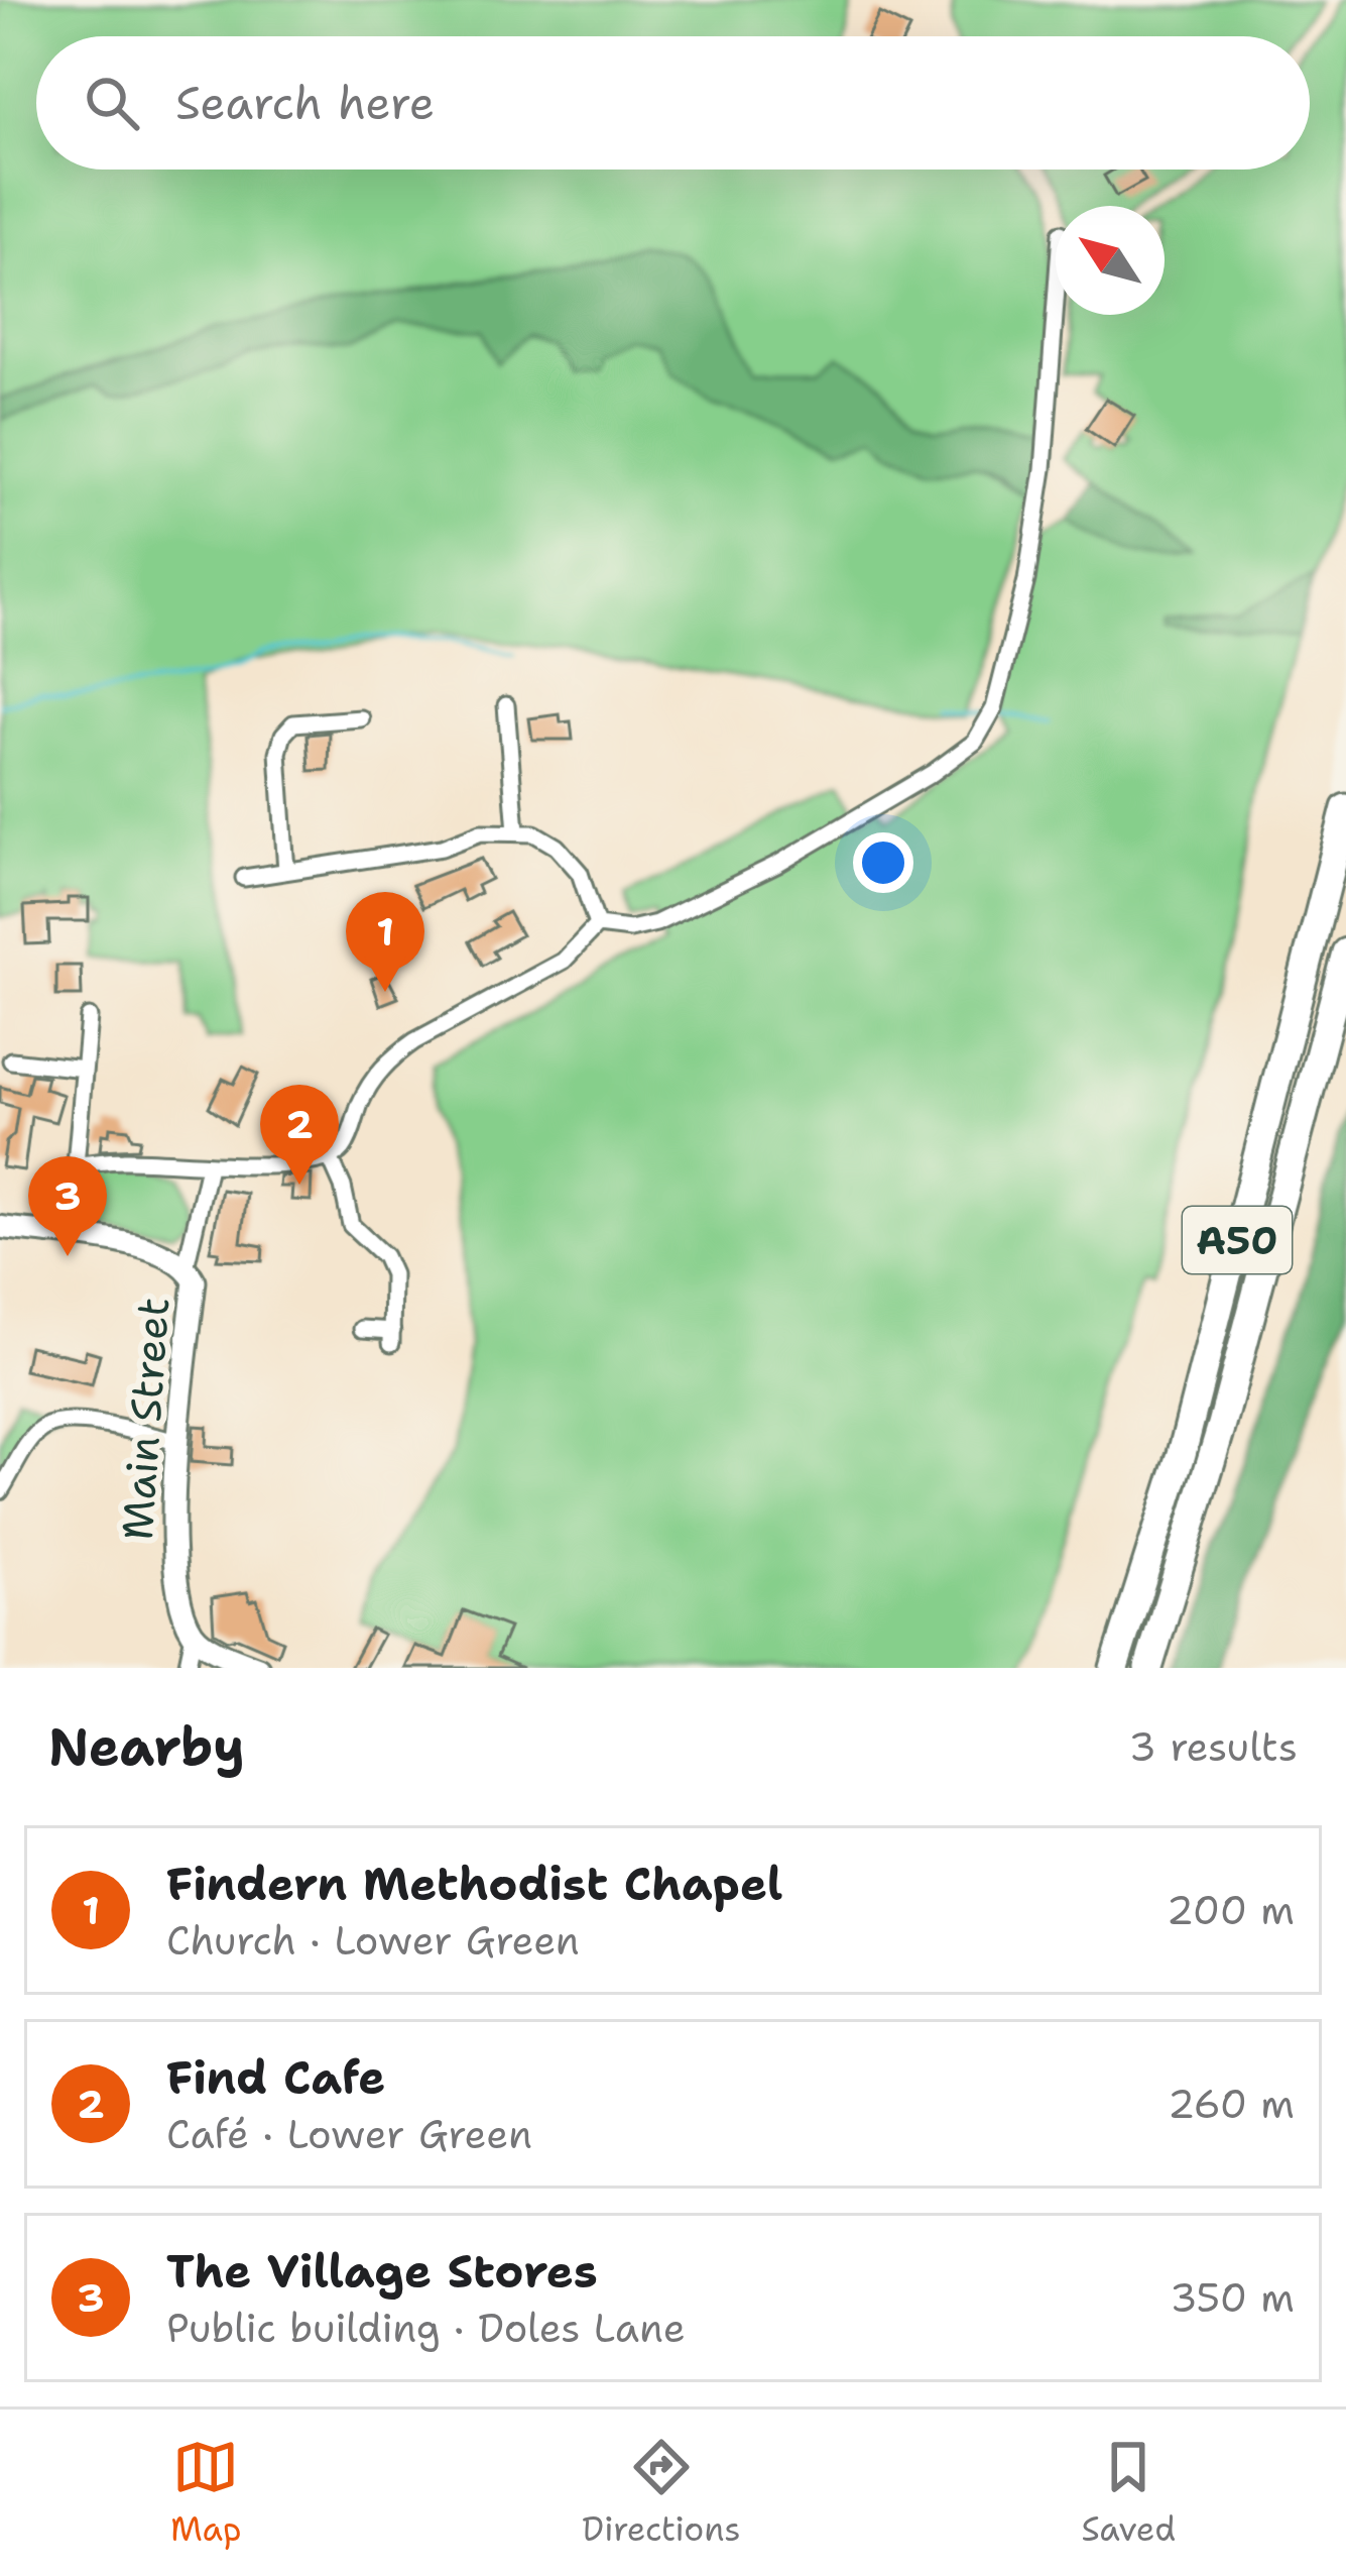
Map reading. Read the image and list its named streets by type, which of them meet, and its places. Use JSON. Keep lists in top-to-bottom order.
{
  "streets": {
    "highway": ["A50"],
    "street": ["Main Street"]
  },
  "north": "top left",
  "page": {
    "search": "Search here",
    "pins": ["1", "2", "3"],
    "heading": ["Nearby", "3 results"],
    "list": [
      {
        "mark": "1",
        "name": "Findern Methodist Chapel",
        "note": "Church · Lower Green",
        "value": "200 m"
      },
      {
        "mark": "2",
        "name": "Find Cafe",
        "note": "Café · Lower Green",
        "value": "260 m"
      },
      {
        "mark": "3",
        "name": "The Village Stores",
        "note": "Public building · Doles Lane",
        "value": "350 m"
      }
    ],
    "nav": ["Map", "Directions", "Saved"]
  }
}
